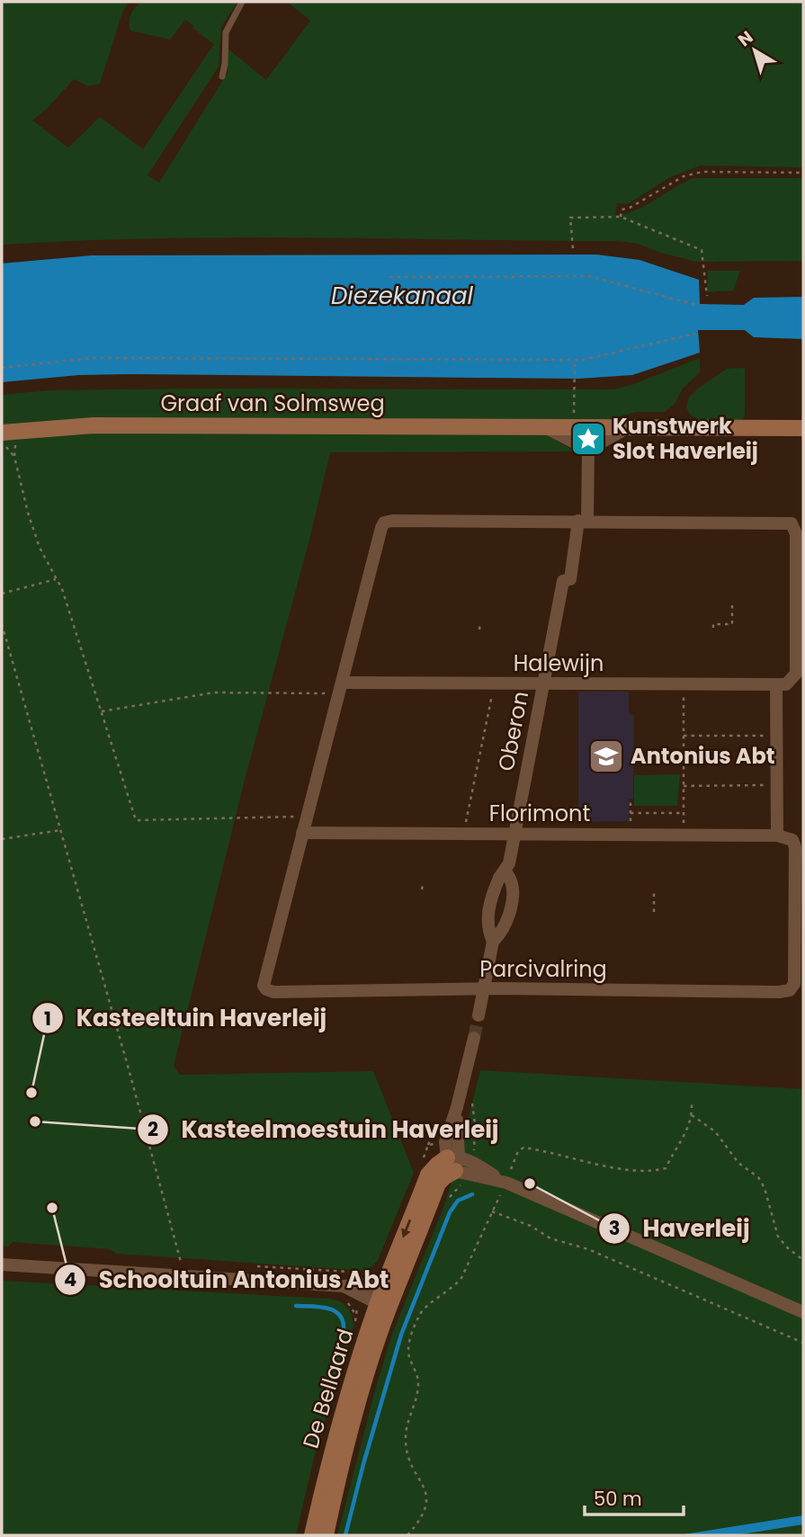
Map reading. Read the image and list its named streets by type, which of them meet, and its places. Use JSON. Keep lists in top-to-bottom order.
{
  "streets": {
    "street": [
      "Graaf van Solmsweg",
      "Halewijn",
      "Oberon",
      "Florimont",
      "Parcivalring",
      "De Bellaard"
    ]
  },
  "crossings": [
    ["Halewijn", "Oberon"],
    ["Halewijn", "Parcivalring"],
    ["Oberon", "Florimont"],
    ["Oberon", "Parcivalring"],
    ["Florimont", "Parcivalring"]
  ],
  "water": ["Diezekanaal"],
  "places": {
    "place": ["Kunstwerk Slot Haverleij"],
    "school or university": ["Antonius Abt"],
    "other": [
      "Kasteeltuin Haverleij",
      "Kasteelmoestuin Haverleij",
      "Haverleij",
      "Schooltuin Antonius Abt"
    ]
  },
  "scale_bar": "50 m",
  "north": "top left"
}
